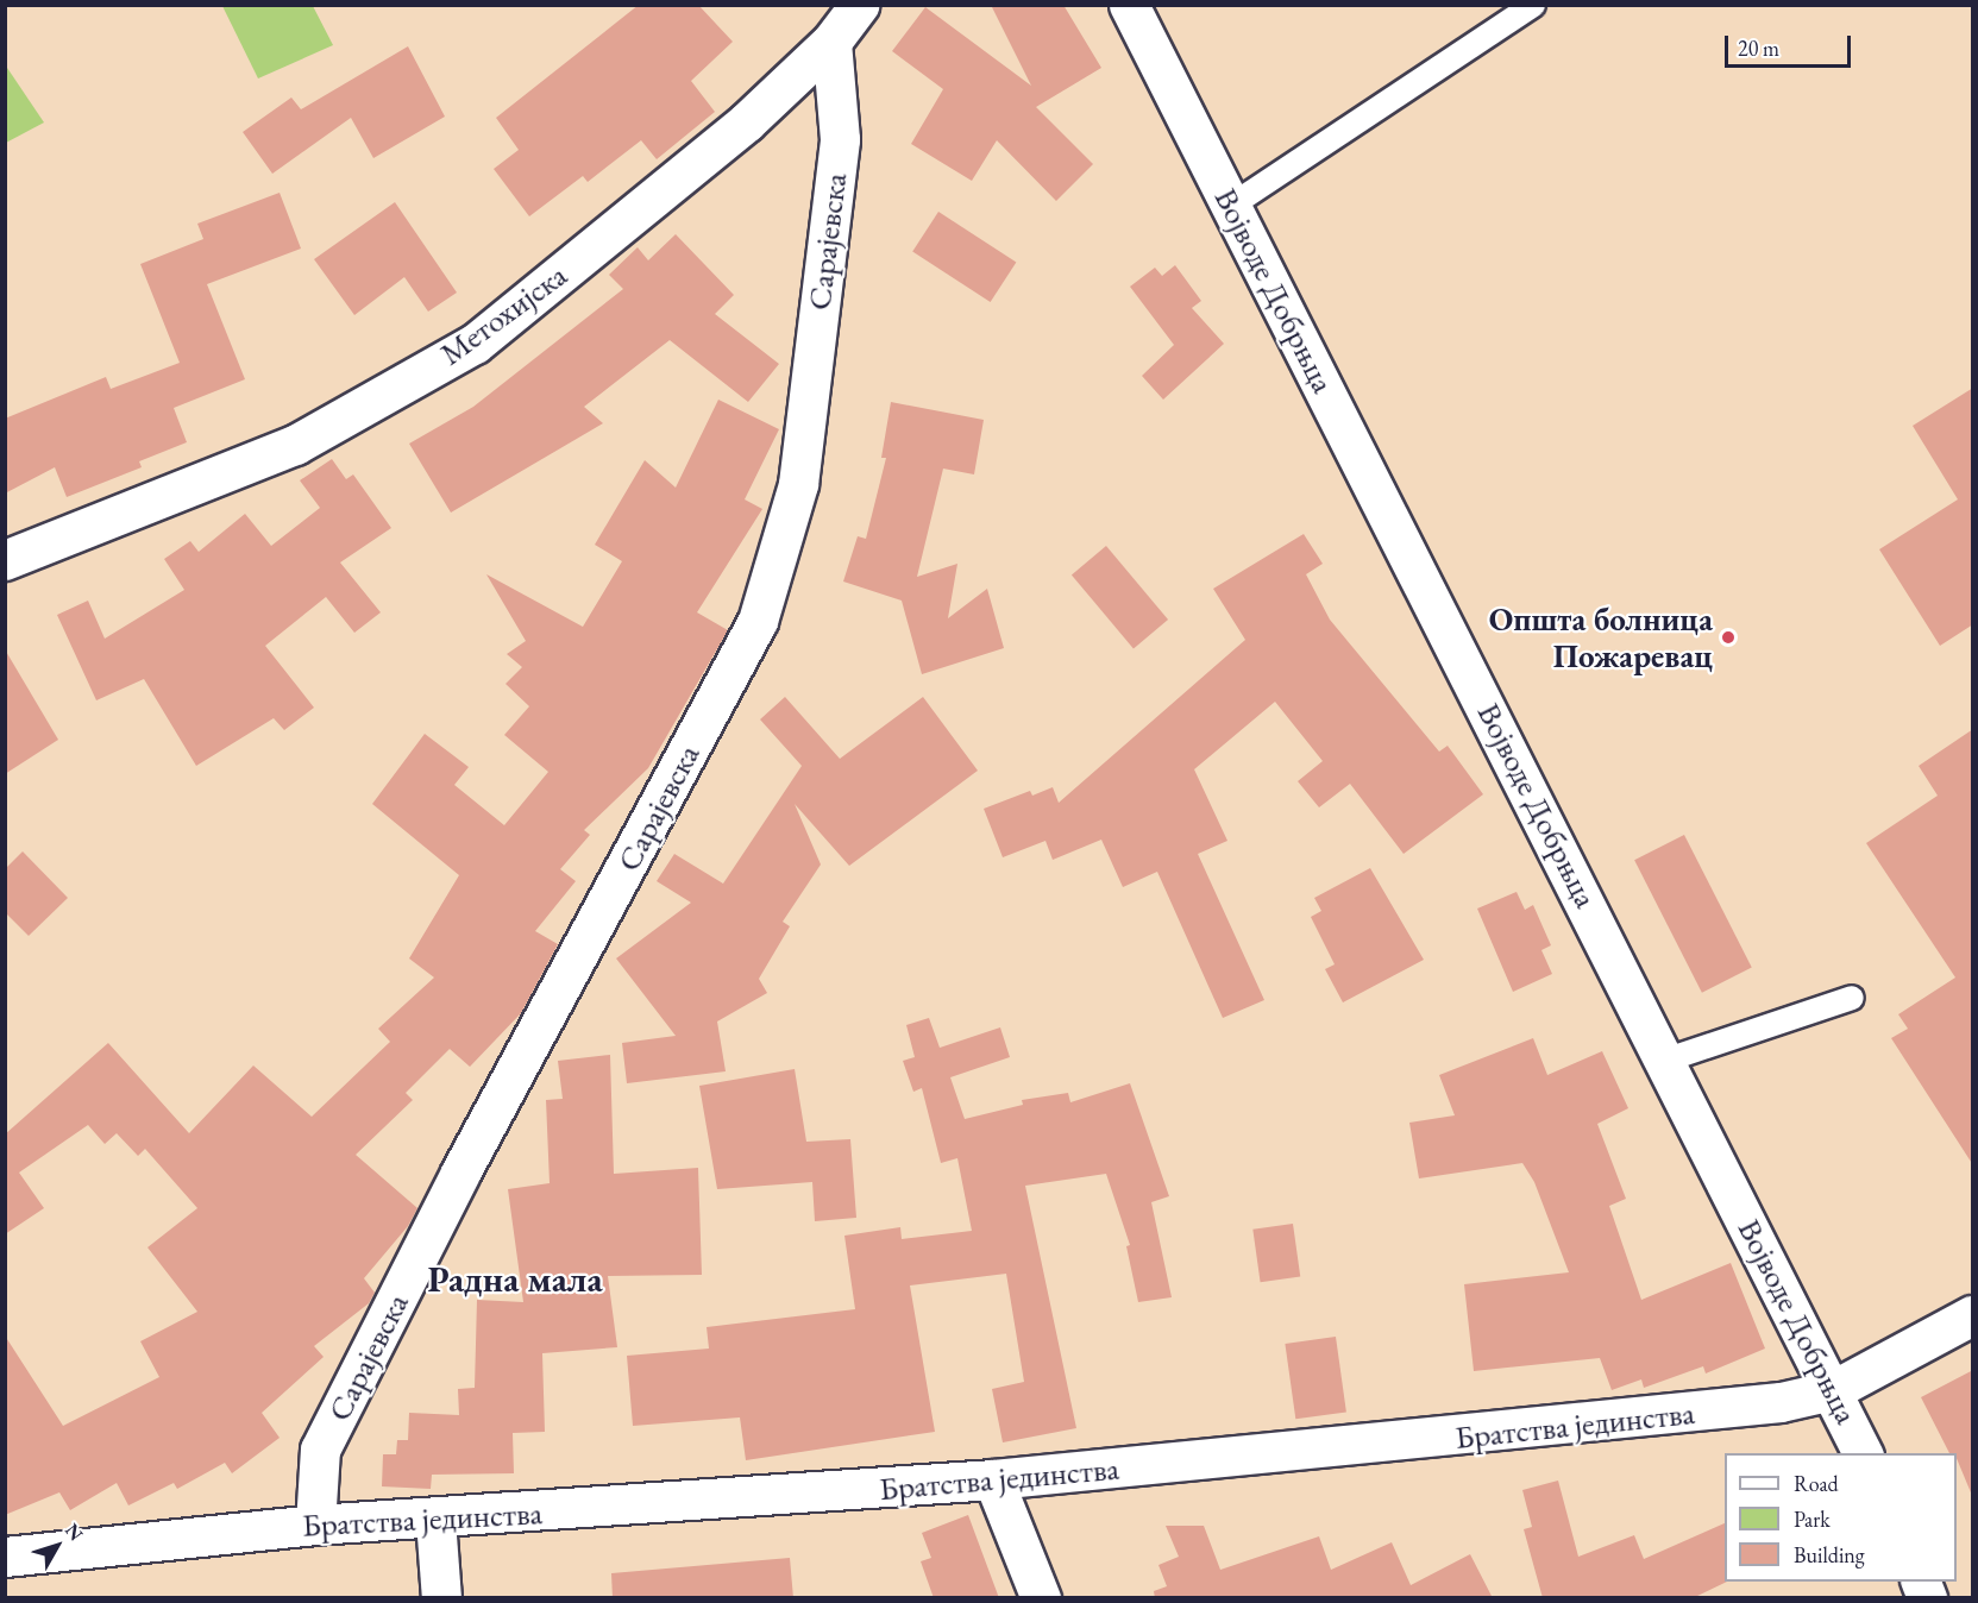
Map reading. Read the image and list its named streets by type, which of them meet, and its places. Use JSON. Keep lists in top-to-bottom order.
{
  "streets": {
    "street": [
      "Сарајевска",
      "Војводе Добрњца",
      "Метохијска",
      "Братства јединства"
    ]
  },
  "crossings": [
    ["Сарајевска", "Метохијска"],
    ["Сарајевска", "Братства јединства"],
    ["Војводе Добрњца", "Братства јединства"]
  ],
  "districts": ["Радна мала"],
  "places": ["Општа болница Пожаревац"],
  "legend": ["Road", "Park", "Building"],
  "scale_bar": "20 m",
  "north": "top right"
}
